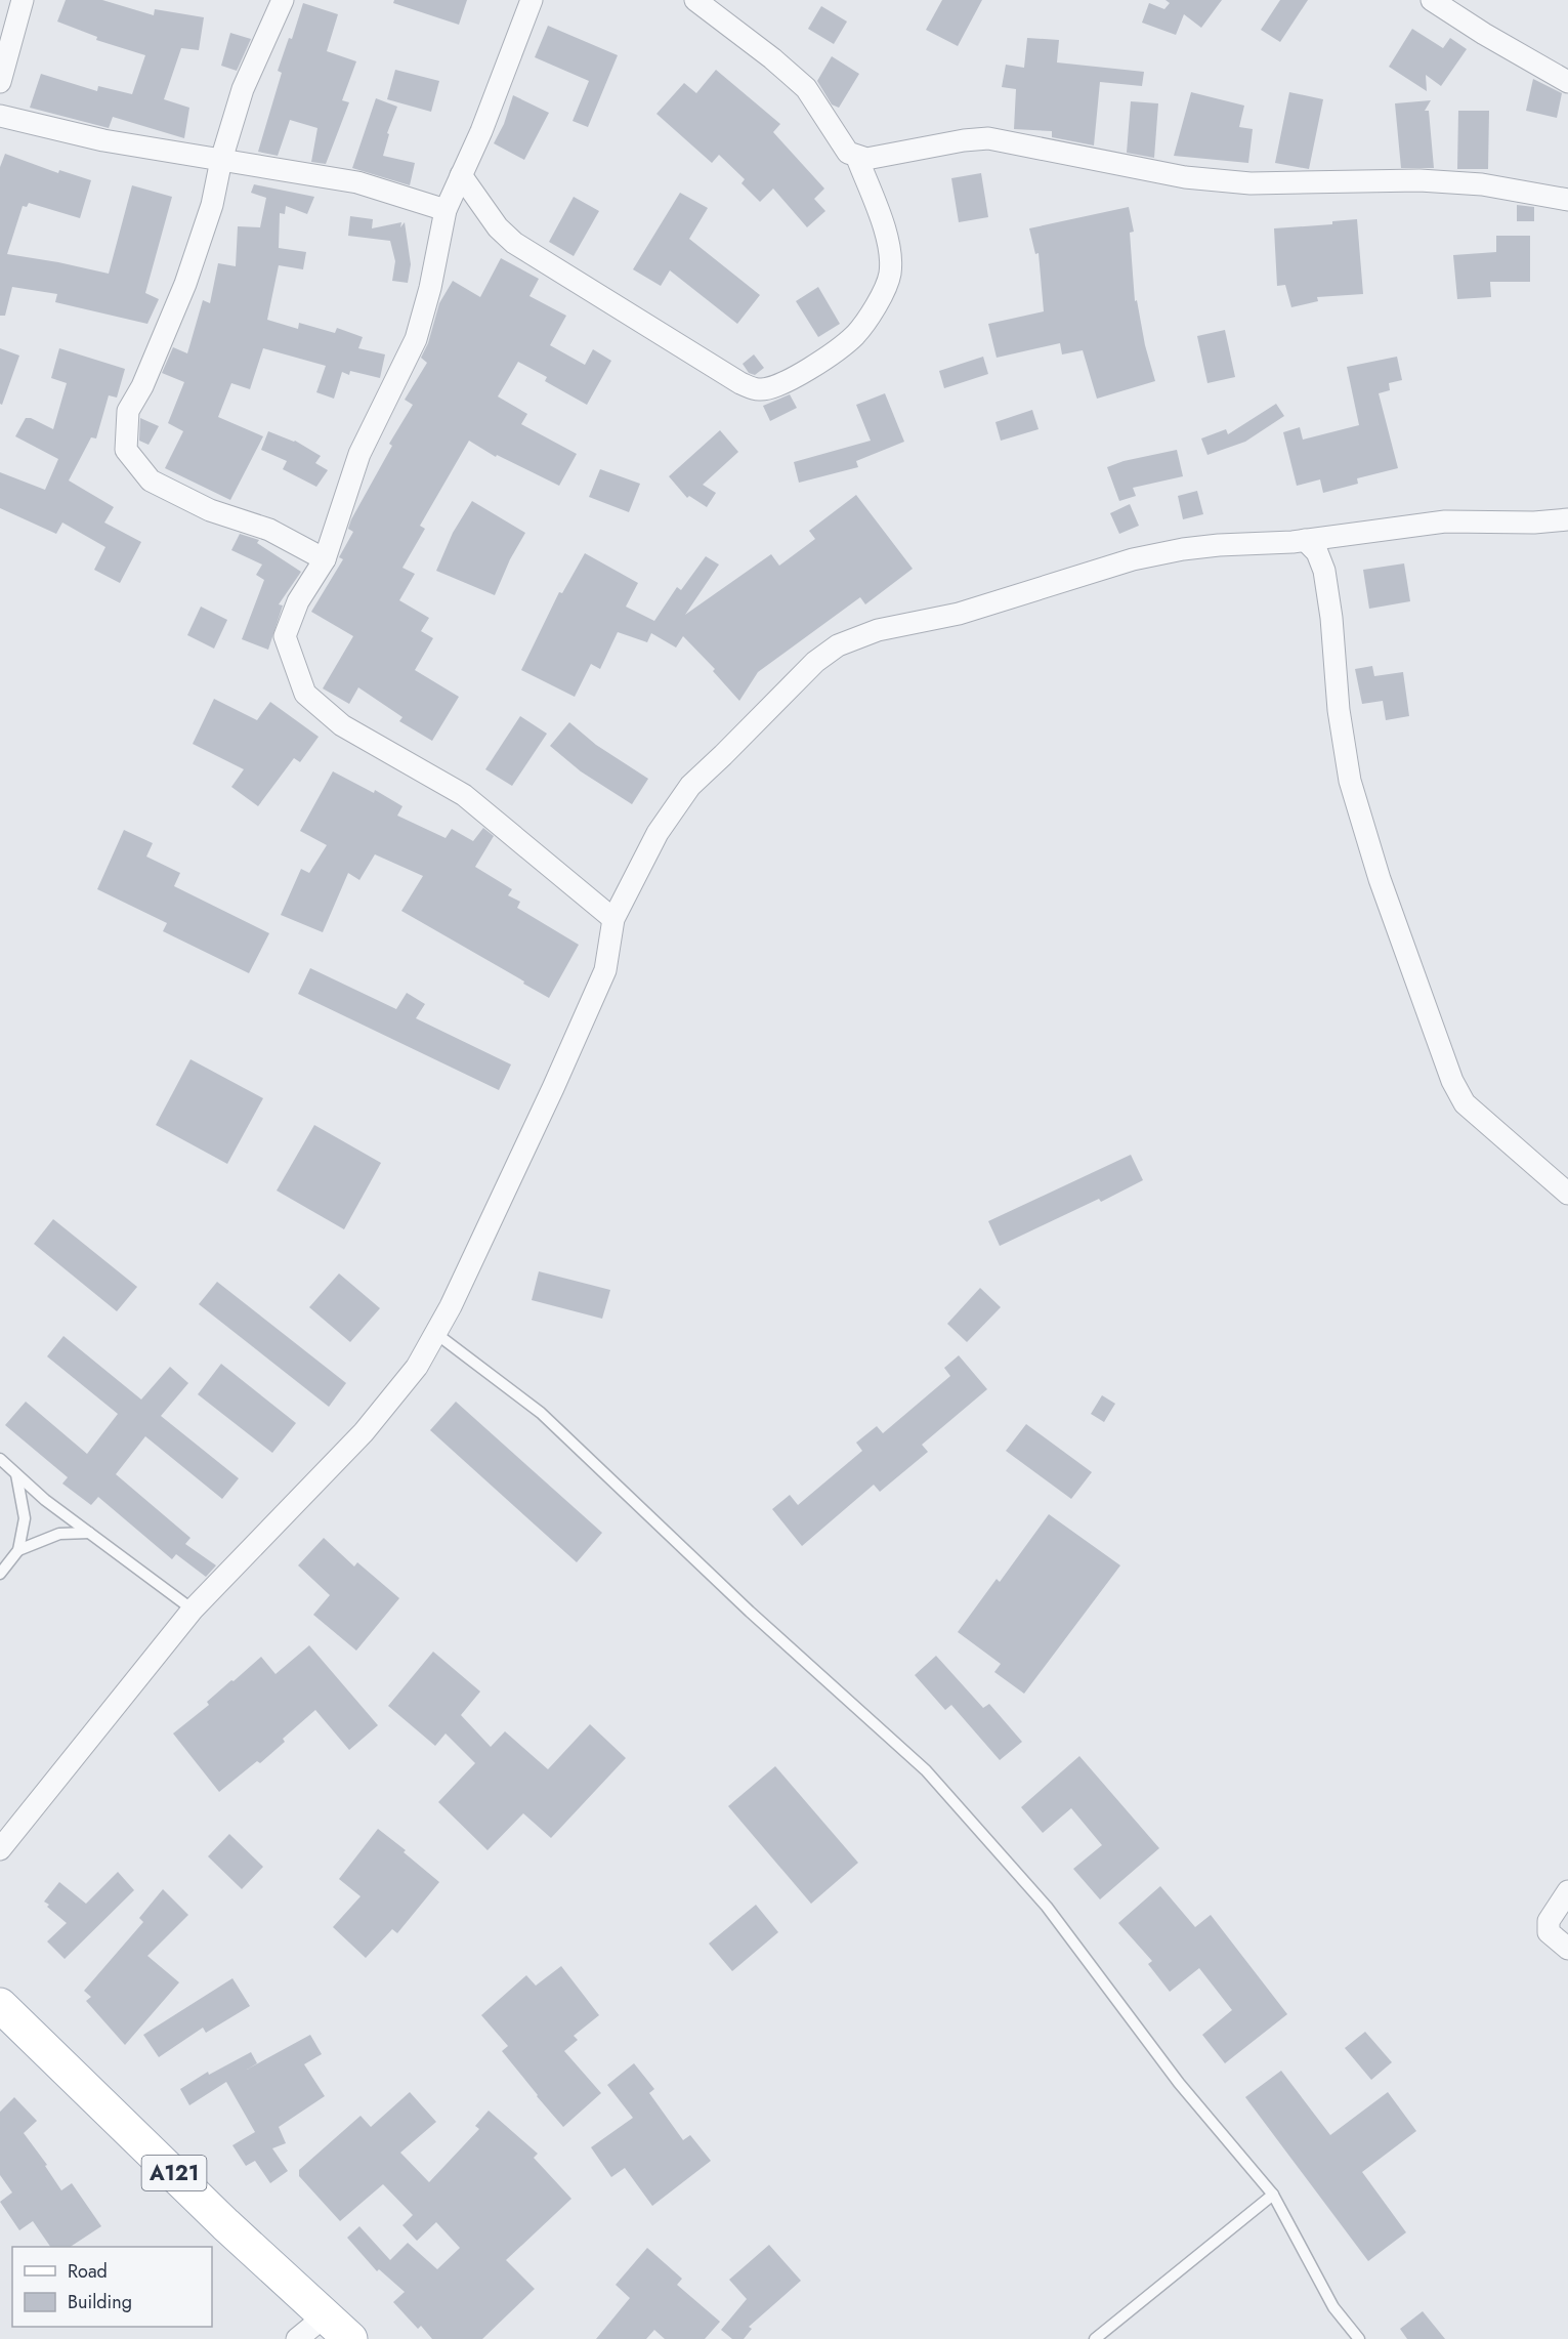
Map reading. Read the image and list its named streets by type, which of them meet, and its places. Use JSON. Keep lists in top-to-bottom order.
{
  "streets": {
    "main road": ["A121"]
  },
  "legend": ["Road", "Building"]
}
